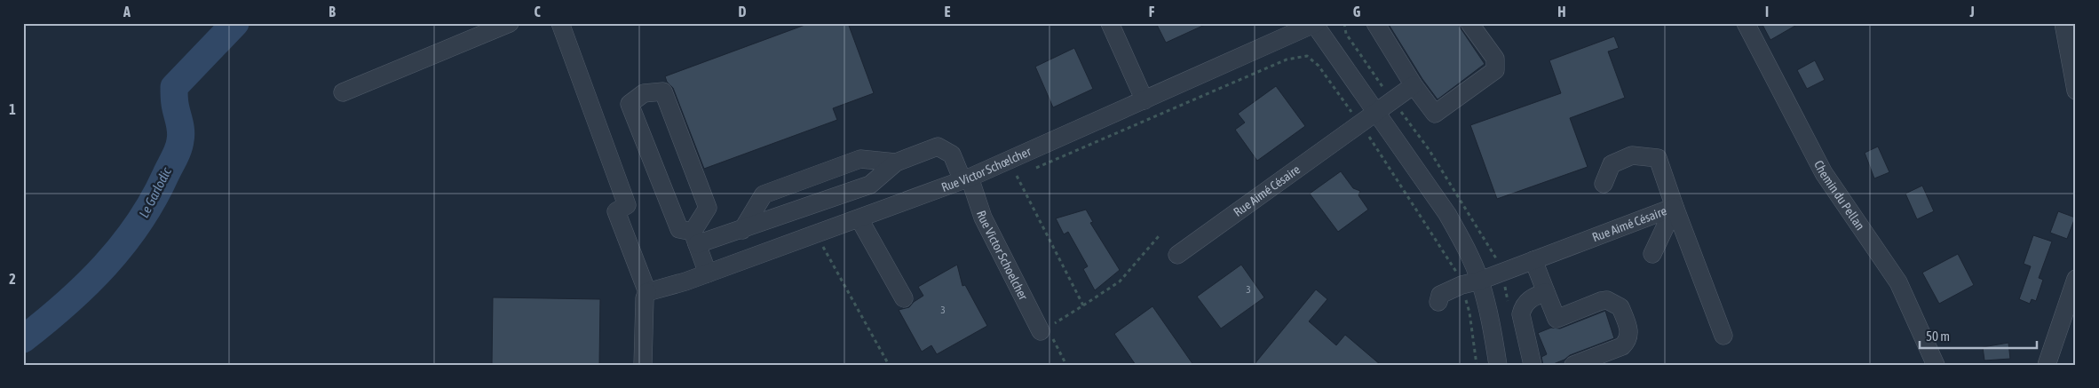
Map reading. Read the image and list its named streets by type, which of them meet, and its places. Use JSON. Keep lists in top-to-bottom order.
{
  "streets": {
    "street": [
      "Rue Victor Schœlcher",
      "Rue Aimé Césaire",
      "Chemin du Pellan",
      "Rue Victor Schoelcher"
    ]
  },
  "crossings": [
    ["Rue Victor Schœlcher", "Rue Victor Schoelcher"]
  ],
  "water": ["Le Garlodic"],
  "house_numbers": ["3", "3"],
  "scale_bar": "50 m",
  "grid": {
    "columns": [
      "A",
      "B",
      "C",
      "D",
      "E",
      "F",
      "G",
      "H",
      "I",
      "J"
    ],
    "rows": ["1", "2"]
  }
}
